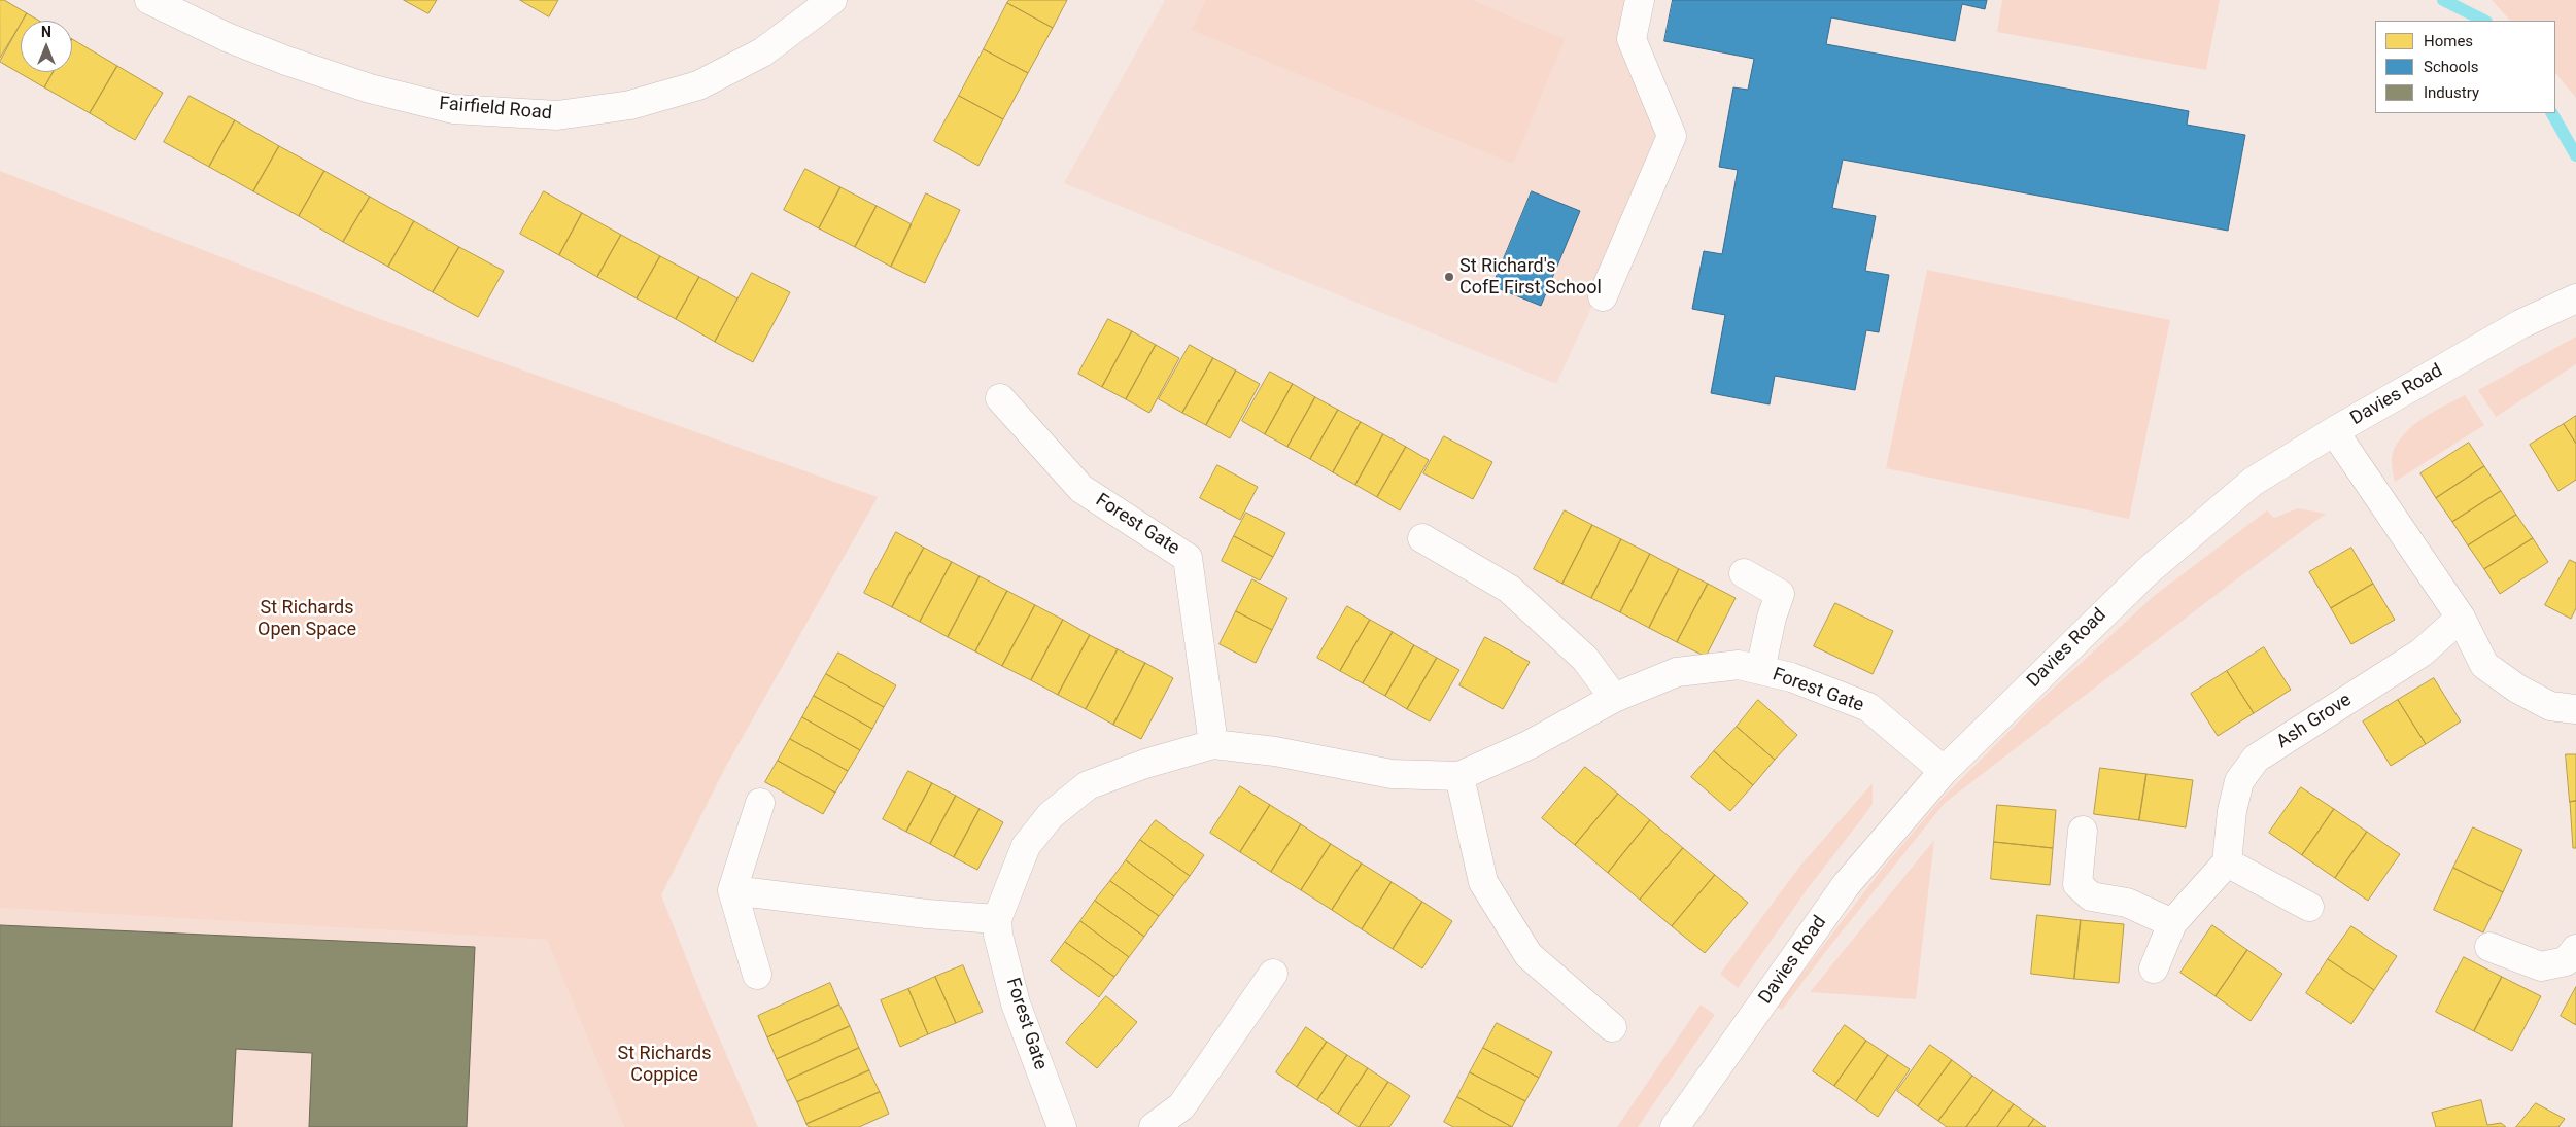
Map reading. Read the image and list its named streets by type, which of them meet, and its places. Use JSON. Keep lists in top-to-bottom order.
{
  "streets": {
    "street": [
      "Fairfield Road",
      "Davies Road",
      "Forest Gate",
      "Ash Grove"
    ]
  },
  "crossings": [
    ["Davies Road", "Forest Gate"]
  ],
  "parks": ["St Richards Open Space", "St Richards Coppice"],
  "places": ["St Richard's CofE First School"],
  "legend": ["Homes", "Schools", "Industry"],
  "north": "top"
}
